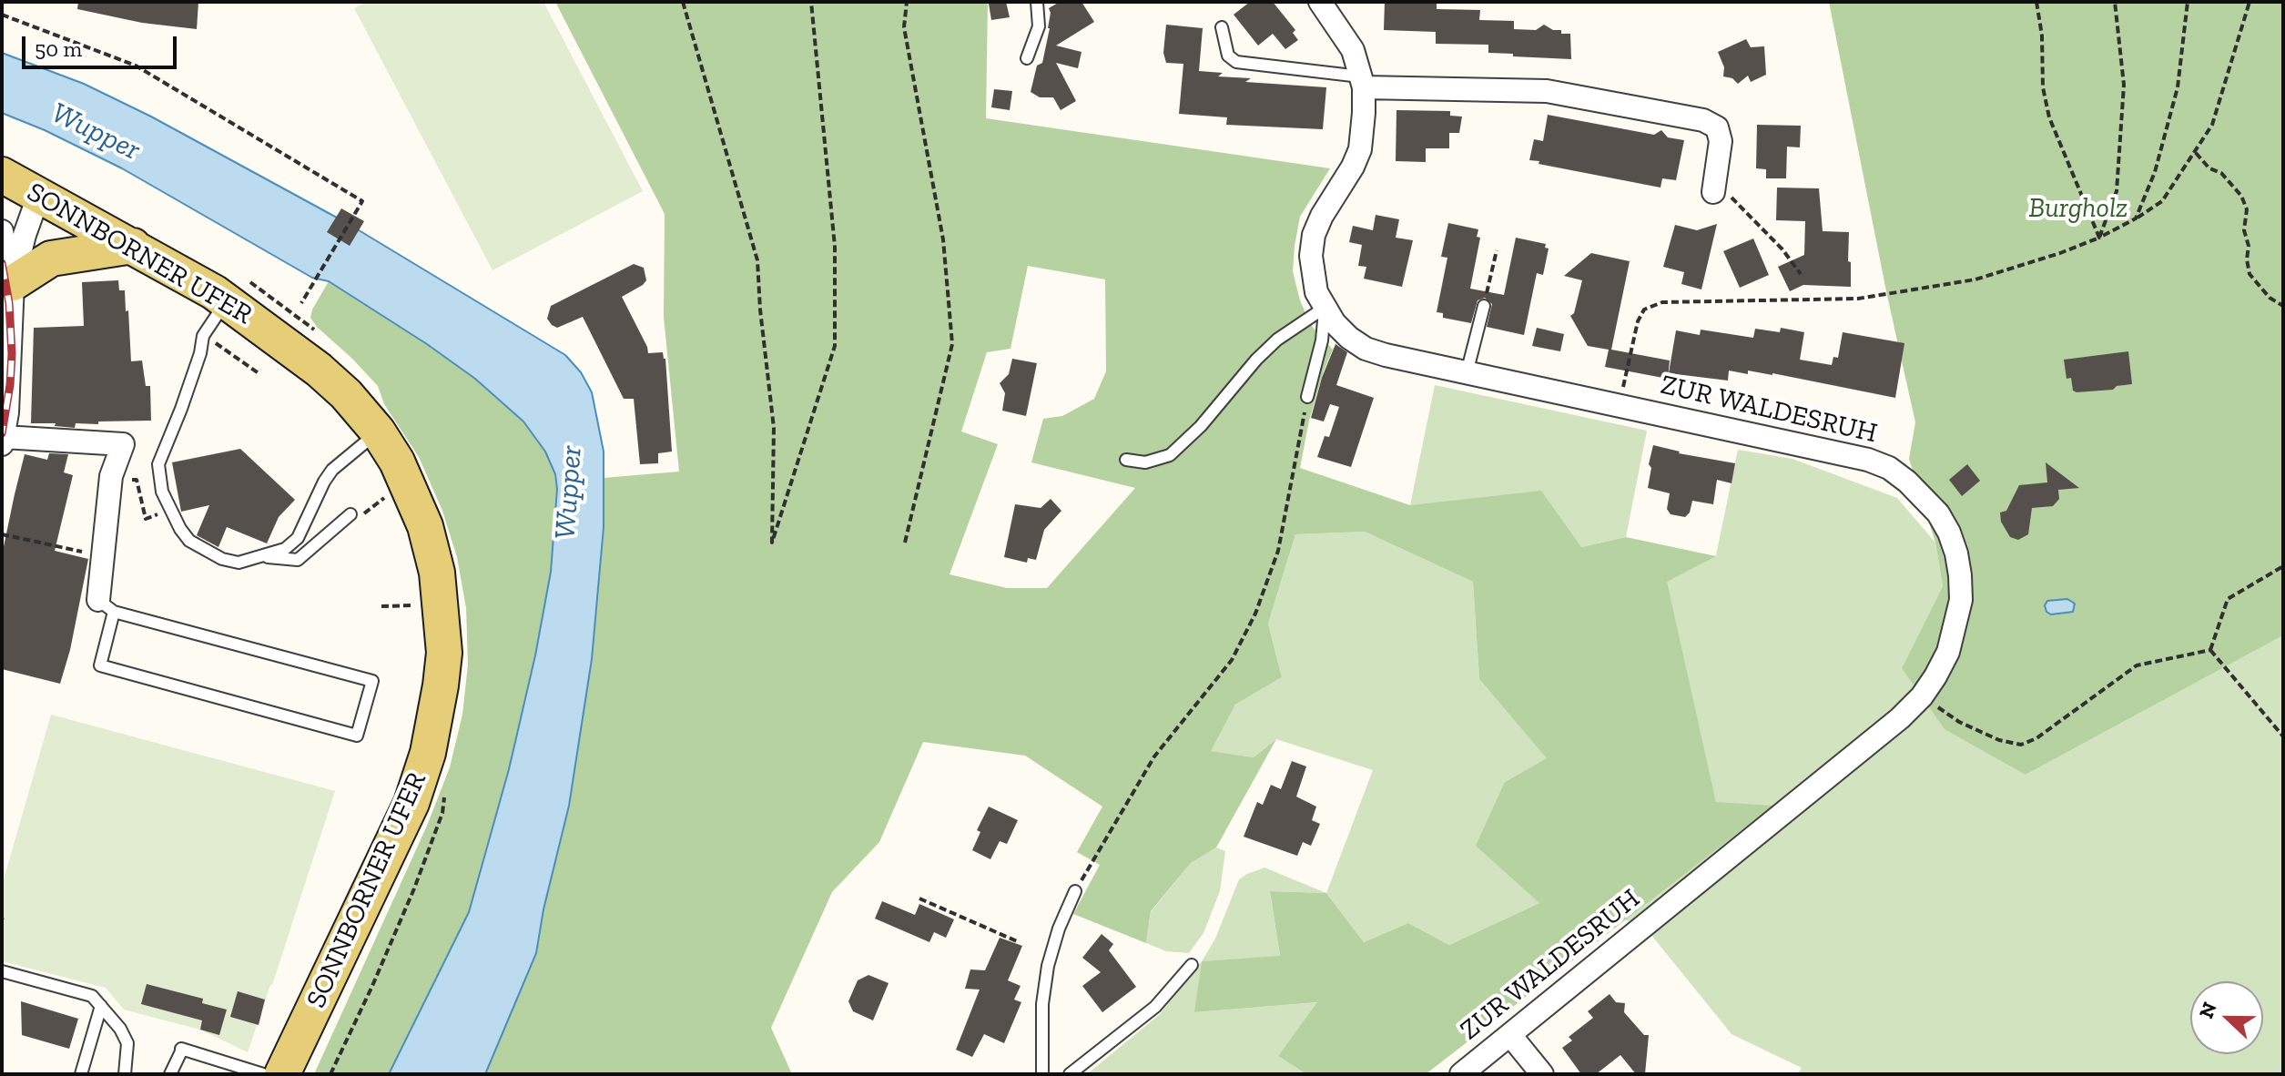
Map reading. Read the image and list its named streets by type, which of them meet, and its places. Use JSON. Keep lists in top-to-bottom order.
{
  "streets": {
    "main road": ["SONNBORNER UFER"],
    "street": ["ZUR WALDESRUH"]
  },
  "water": ["Wupper"],
  "parks": ["Burgholz"],
  "scale_bar": "50 m",
  "north": "left"
}
